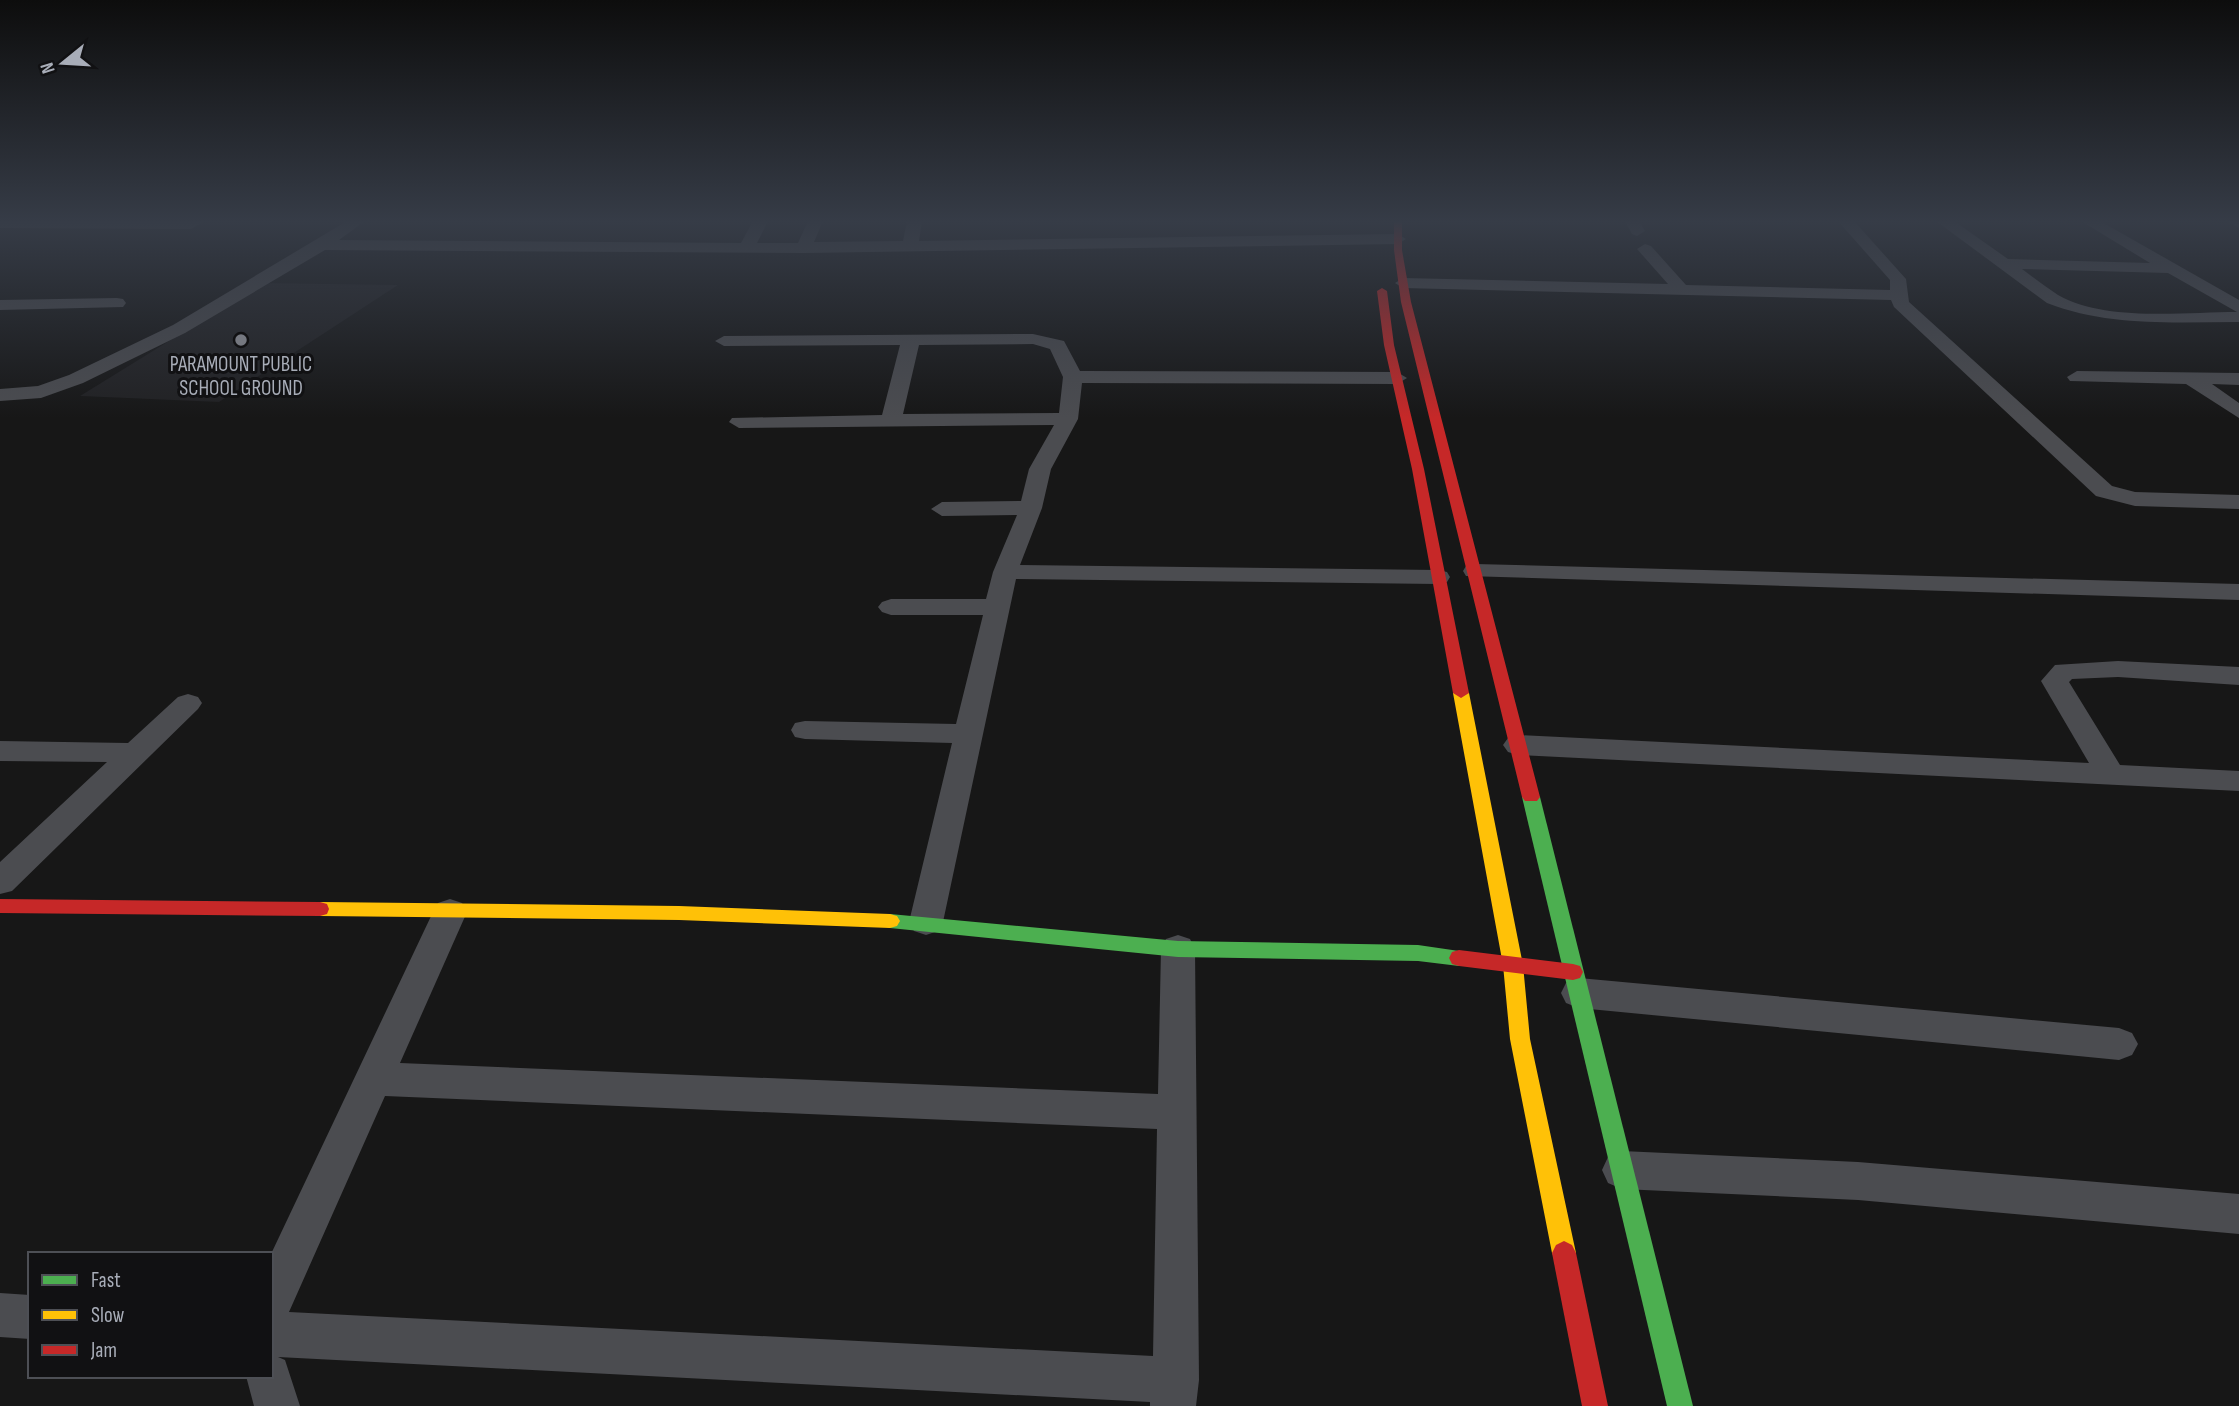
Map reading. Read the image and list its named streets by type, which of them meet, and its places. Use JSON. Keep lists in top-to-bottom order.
{
  "places": ["PARAMOUNT PUBLIC SCHOOL GROUND"],
  "legend": ["Fast", "Slow", "Jam"],
  "north": "left"
}
